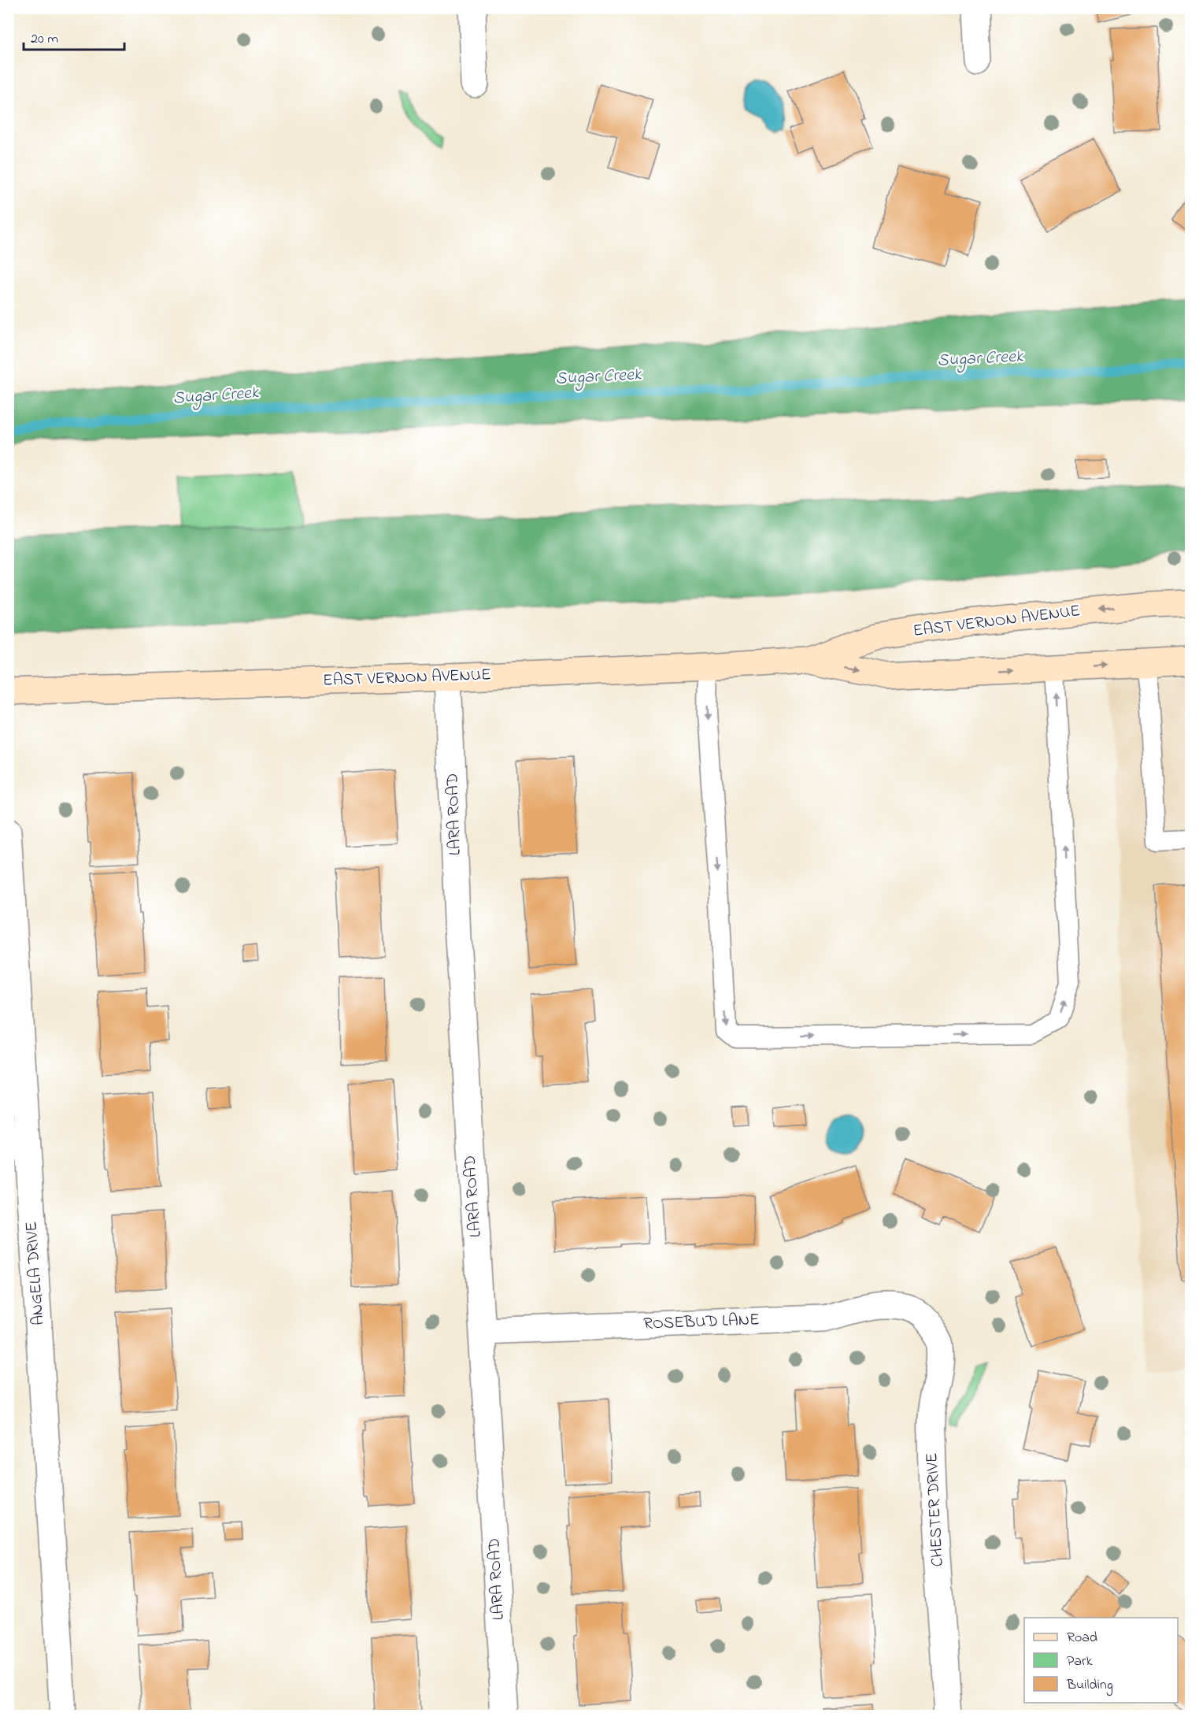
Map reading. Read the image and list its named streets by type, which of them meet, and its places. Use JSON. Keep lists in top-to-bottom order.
{
  "streets": {
    "main road": ["EAST VERNON AVENUE"],
    "street": [
      "LARA ROAD",
      "ANGELA DRIVE",
      "ROSEBUD LANE",
      "CHESTER DRIVE"
    ]
  },
  "crossings": [
    ["EAST VERNON AVENUE", "LARA ROAD"],
    ["LARA ROAD", "ROSEBUD LANE"],
    ["ROSEBUD LANE", "CHESTER DRIVE"]
  ],
  "water": ["Sugar Creek"],
  "legend": ["Road", "Park", "Building"],
  "scale_bar": "20 m"
}
